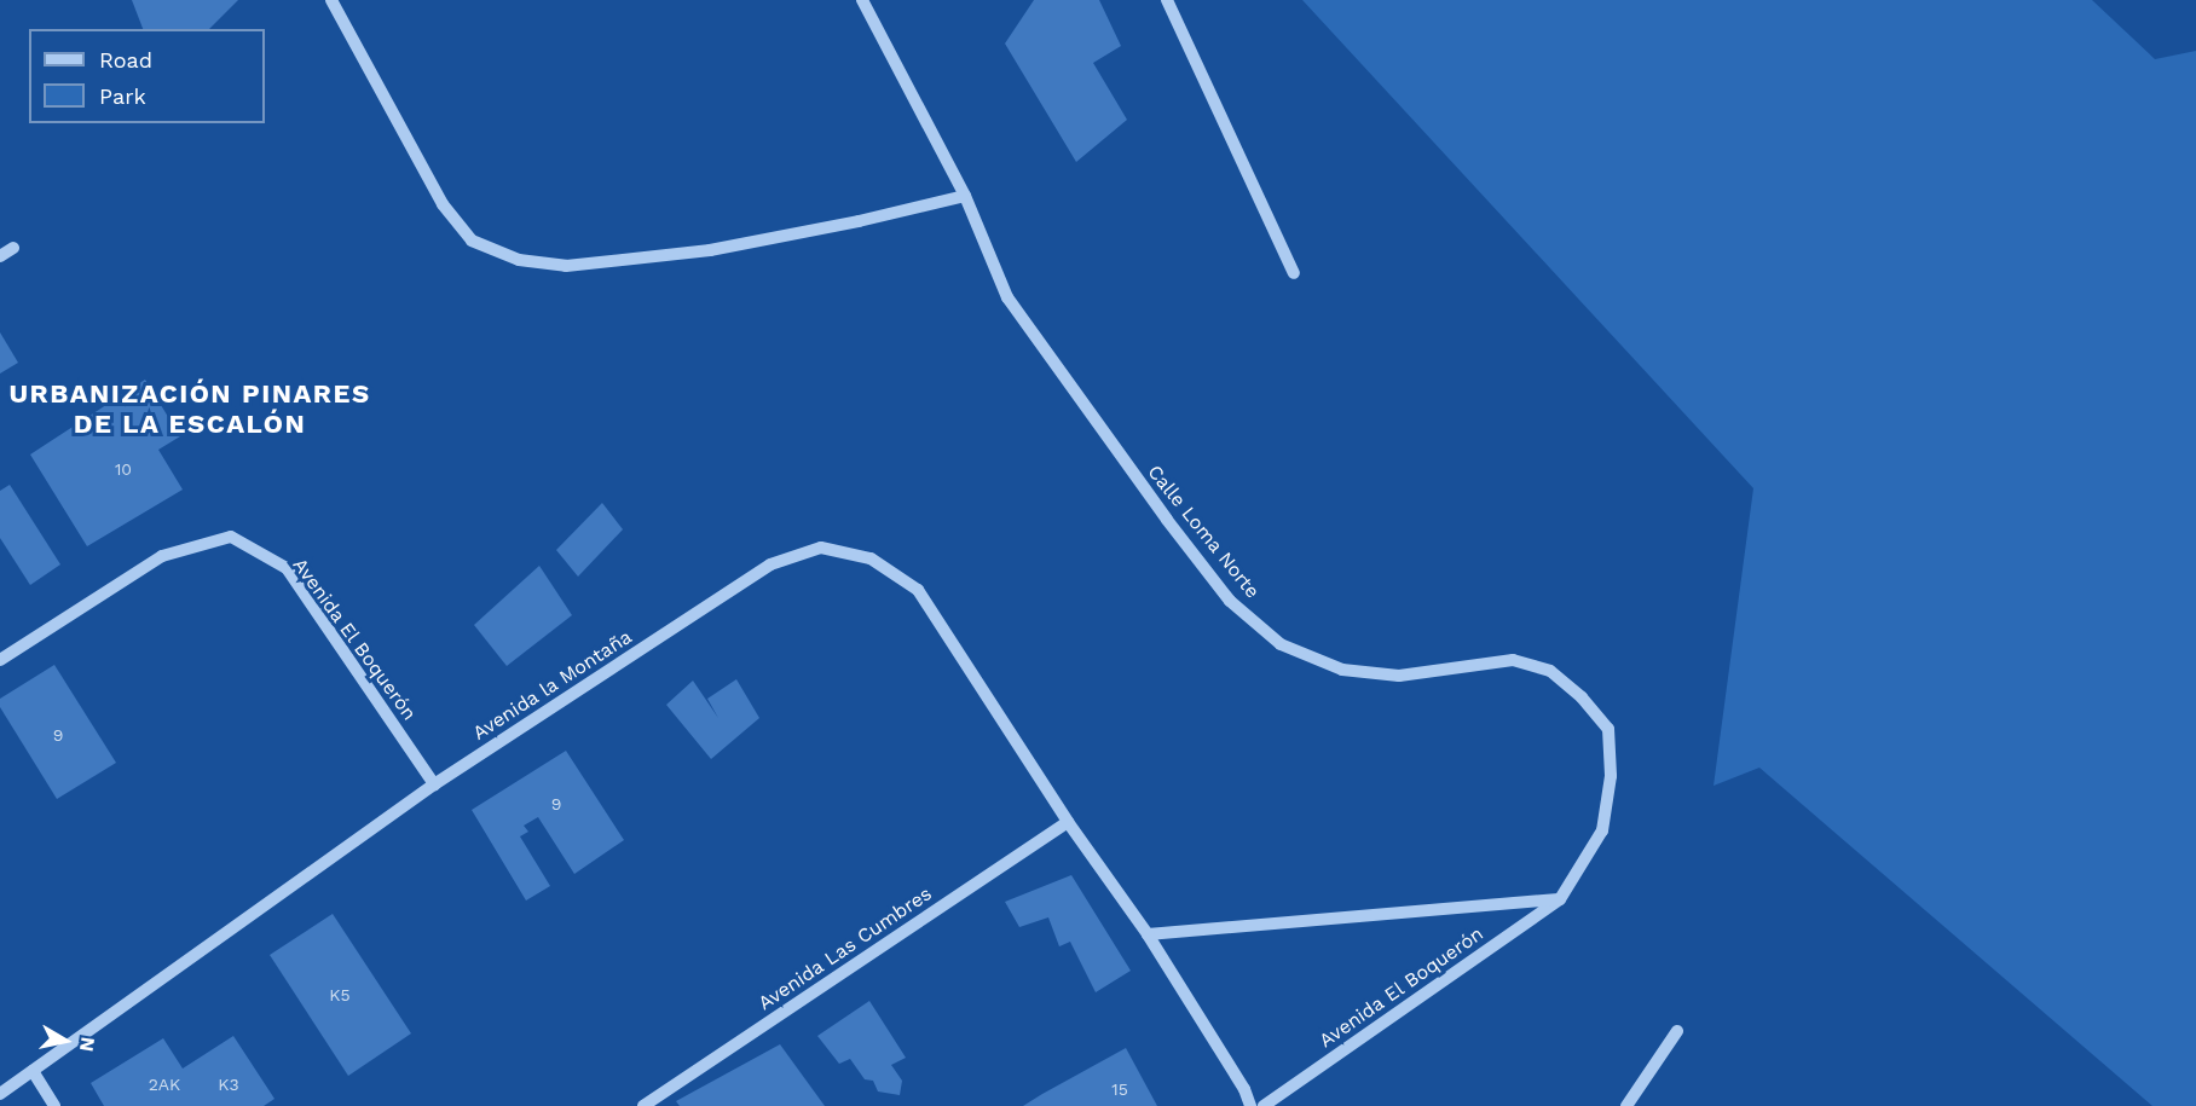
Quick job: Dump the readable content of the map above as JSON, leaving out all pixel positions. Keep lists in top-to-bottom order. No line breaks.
{"streets":{"street":["Calle Loma Norte","Avenida El Boquerón","Avenida la Montaña","Avenida Las Cumbres"]},"crossings":[["Calle Loma Norte","Avenida El Boquerón"],["Avenida El Boquerón","Avenida la Montaña"],["Avenida la Montaña","Avenida Las Cumbres"]],"districts":["URBANIZACIÓN PINARES DE LA ESCALÓN"],"house_numbers":["10","9","9","K5","2AK","K3","15"],"legend":["Road","Park"],"north":"right"}
